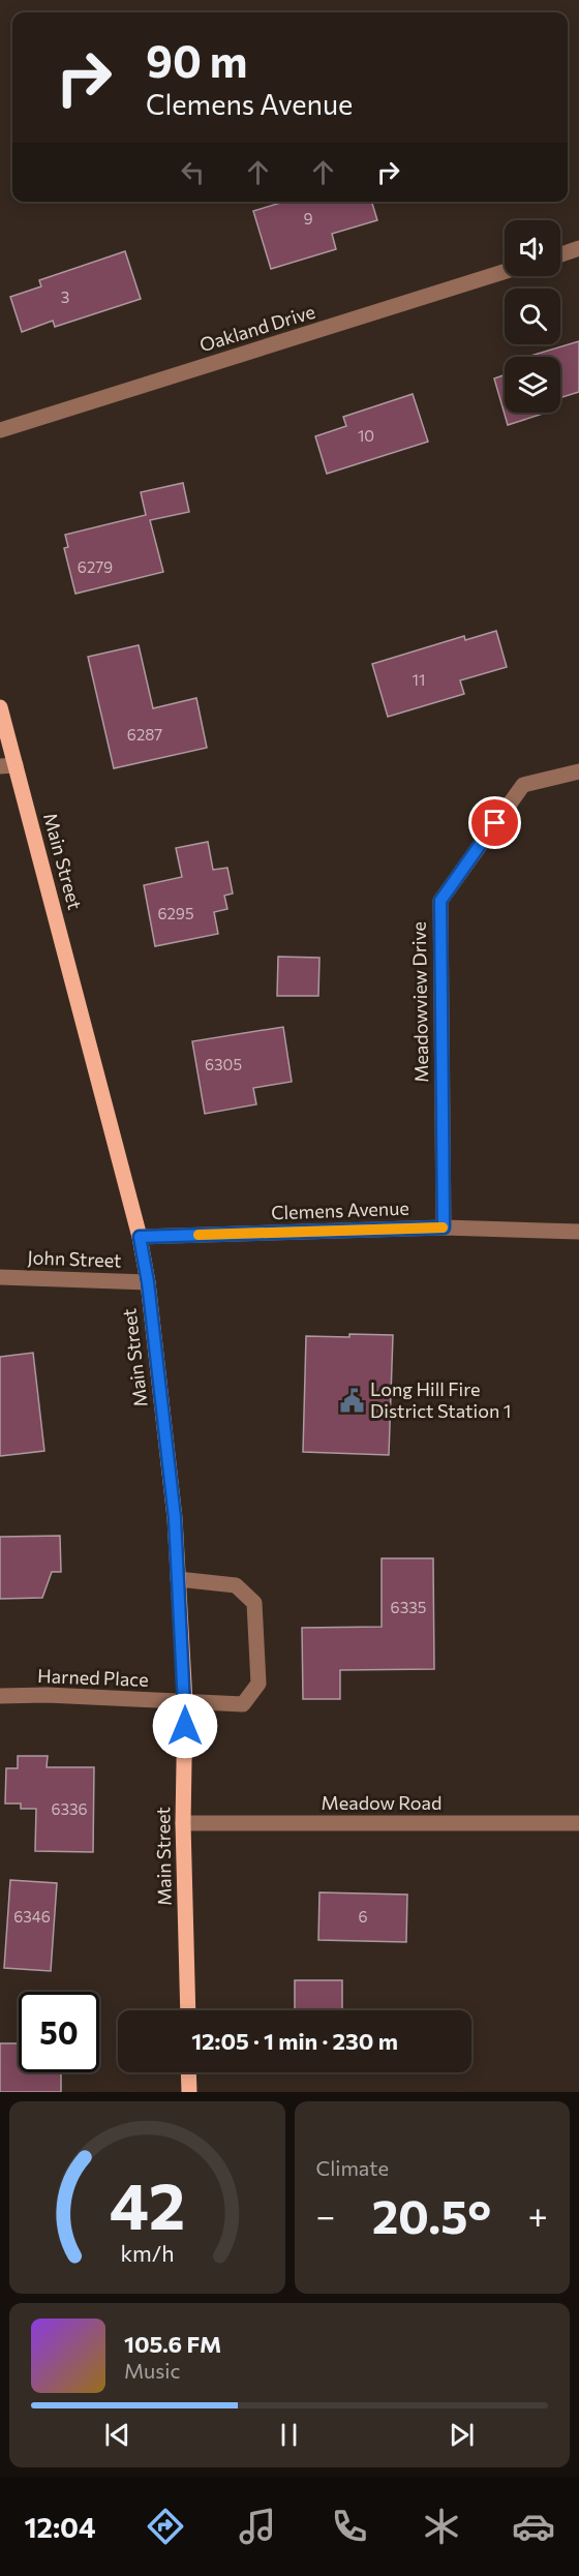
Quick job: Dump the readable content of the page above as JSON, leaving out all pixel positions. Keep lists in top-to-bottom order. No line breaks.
{"streets":{"main road":["Main Street"],"street":["Oakland Drive","Meadowview Drive","Clemens Avenue","John Street","Harned Place","Meadow Road"]},"crossings":[["Main Street","Clemens Avenue"],["Main Street","John Street"],["Main Street","Harned Place"],["Main Street","Meadow Road"],["Meadowview Drive","Clemens Avenue"]],"places":{"public building":["Long Hill Fire District Station 1"]},"house_numbers":["9","3","10","6279","11","6287","6295","6305","6335","6336","6346","6"],"page":{"turn":["90 m","Clemens Avenue"],"limit":"50","trip":"12:05 · 1 min · 230 m","tile":"Climate","heat":["−","20.5°","+"],"song":["105.6 FM","Music"],"tabs":"12:04","gauge":["42","km/h"]}}
